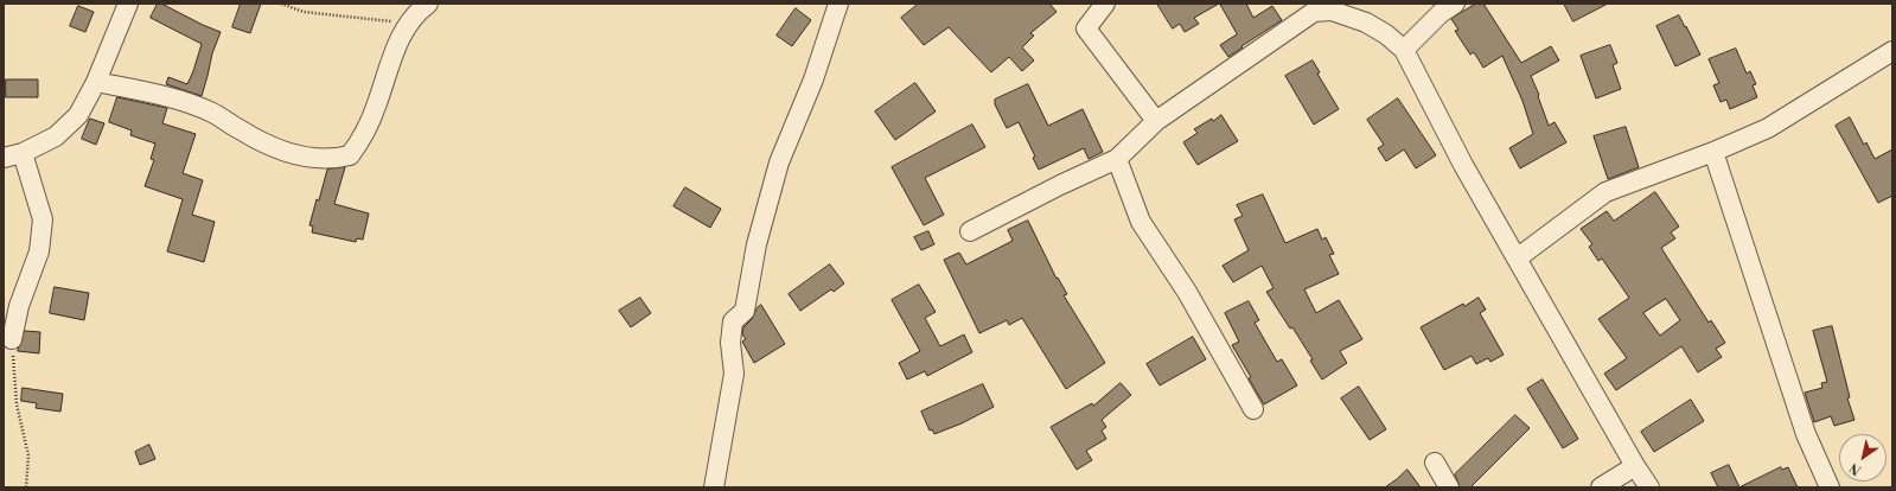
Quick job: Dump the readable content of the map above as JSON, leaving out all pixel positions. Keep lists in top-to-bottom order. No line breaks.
{"north":"bottom left"}
